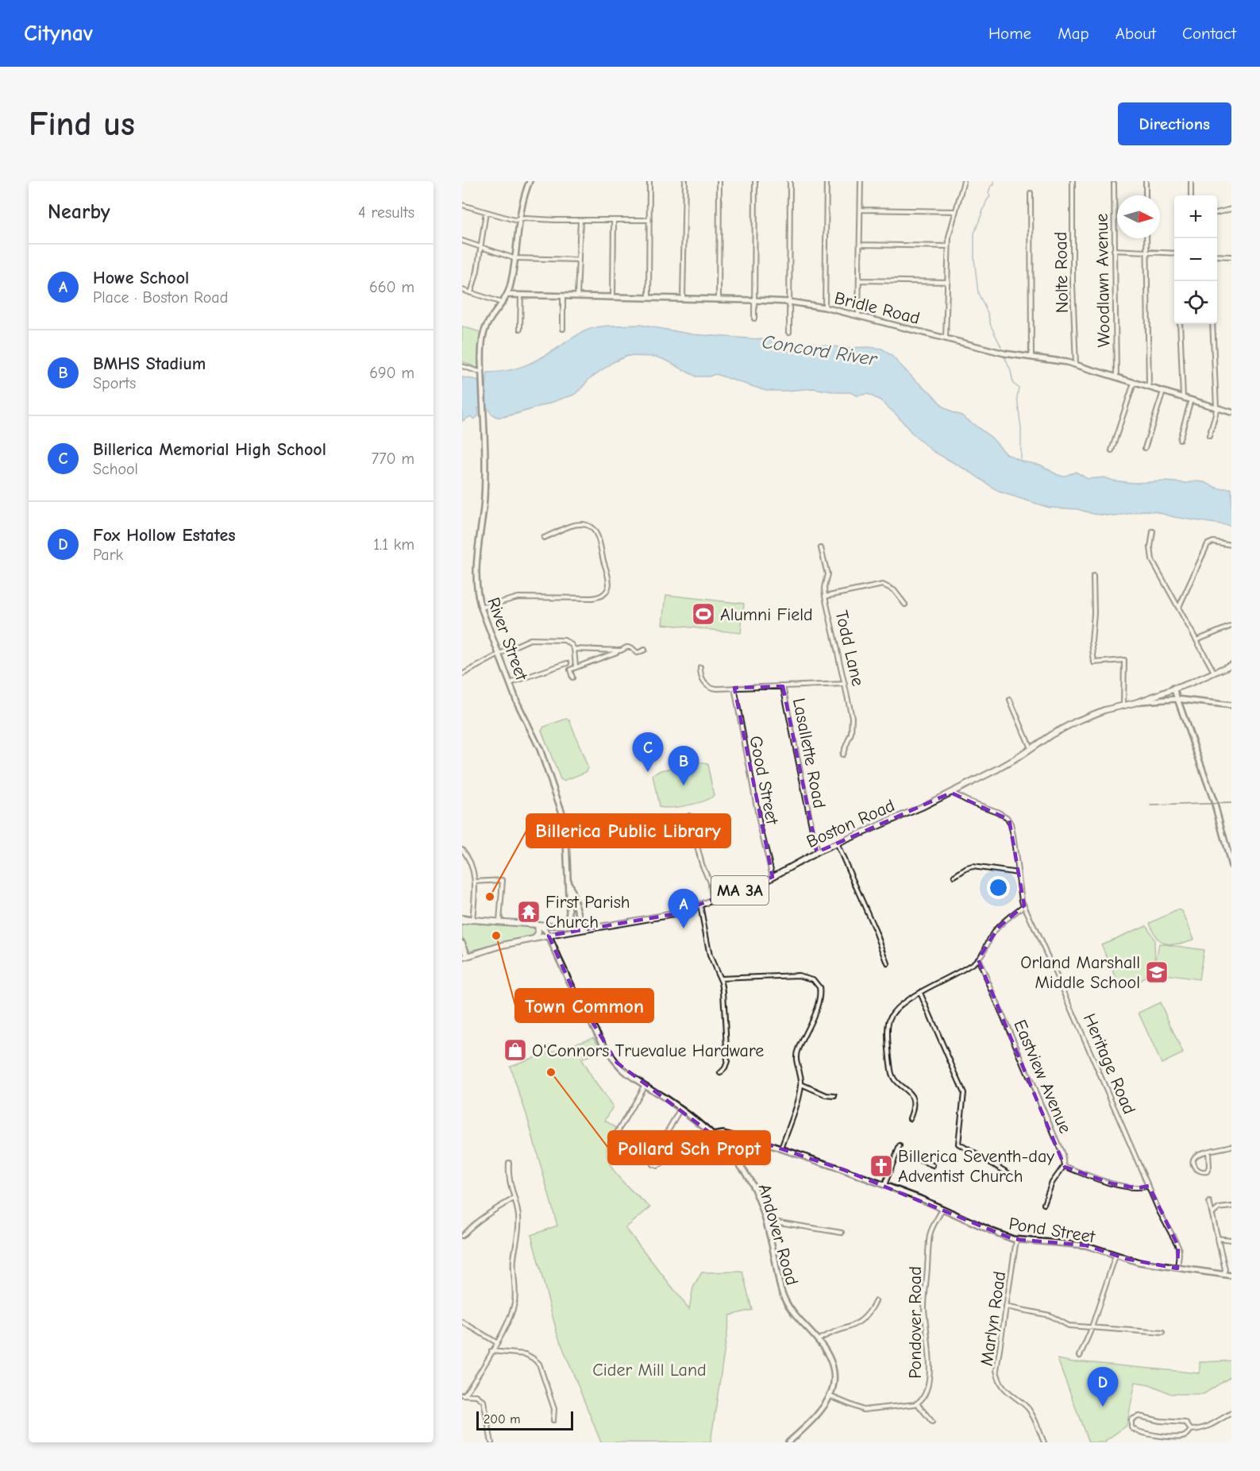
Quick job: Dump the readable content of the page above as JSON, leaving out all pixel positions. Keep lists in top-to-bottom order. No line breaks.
{"streets":{"main road":["Bridle Road","River Street","Boston Road","MA 3A","Pond Street","Andover Road"],"street":["Nolte Road","Woodlawn Avenue","Todd Lane","Lasallette Road","Good Street","Heritage Road","Eastview Avenue","Marlyn Road","Pondover Road"]},"crossings":[["Nolte Road","Bridle Road"],["Woodlawn Avenue","Bridle Road"],["Bridle Road","River Street"],["River Street","Boston Road"],["River Street","MA 3A"],["Lasallette Road","Boston Road"],["Good Street","Boston Road"],["Boston Road","MA 3A"],["Boston Road","Heritage Road"],["Boston Road","Andover Road"],["Heritage Road","Pond Street"],["Pond Street","Andover Road"],["Pond Street","Marlyn Road"],["Pond Street","Pondover Road"],["Andover Road","Pondover Road"]],"water":["Concord River"],"parks":["Cider Mill Land"],"places":{"sports":["Alumni Field"],"other":["Billerica Public Library","Town Common","Pollard Sch Propt"],"temple":["First Parish Church"],"school or university":["Orland Marshall Middle School"],"shop":["O'Connors Truevalue Hardware"],"church":["Billerica Seventh-day Adventist Church"]},"scale_bar":"200 m","north":"right","page":{"header":"Citynav","nav":["Home","Map","About","Contact"],"buttons":"Directions","title":"Find us","heading":["Nearby","4 results"],"map_buttons":["+","−"],"list":[{"mark":"A","name":"Howe School","note":"Place · Boston Road","value":"660 m"},{"mark":"B","name":"BMHS Stadium","note":"Sports","value":"690 m"},{"mark":"C","name":"Billerica Memorial High School","note":"School","value":"770 m"},{"mark":"D","name":"Fox Hollow Estates","note":"Park","value":"1.1 km"}],"pins":["C","B","A","D"],"scale":"200 m"}}
